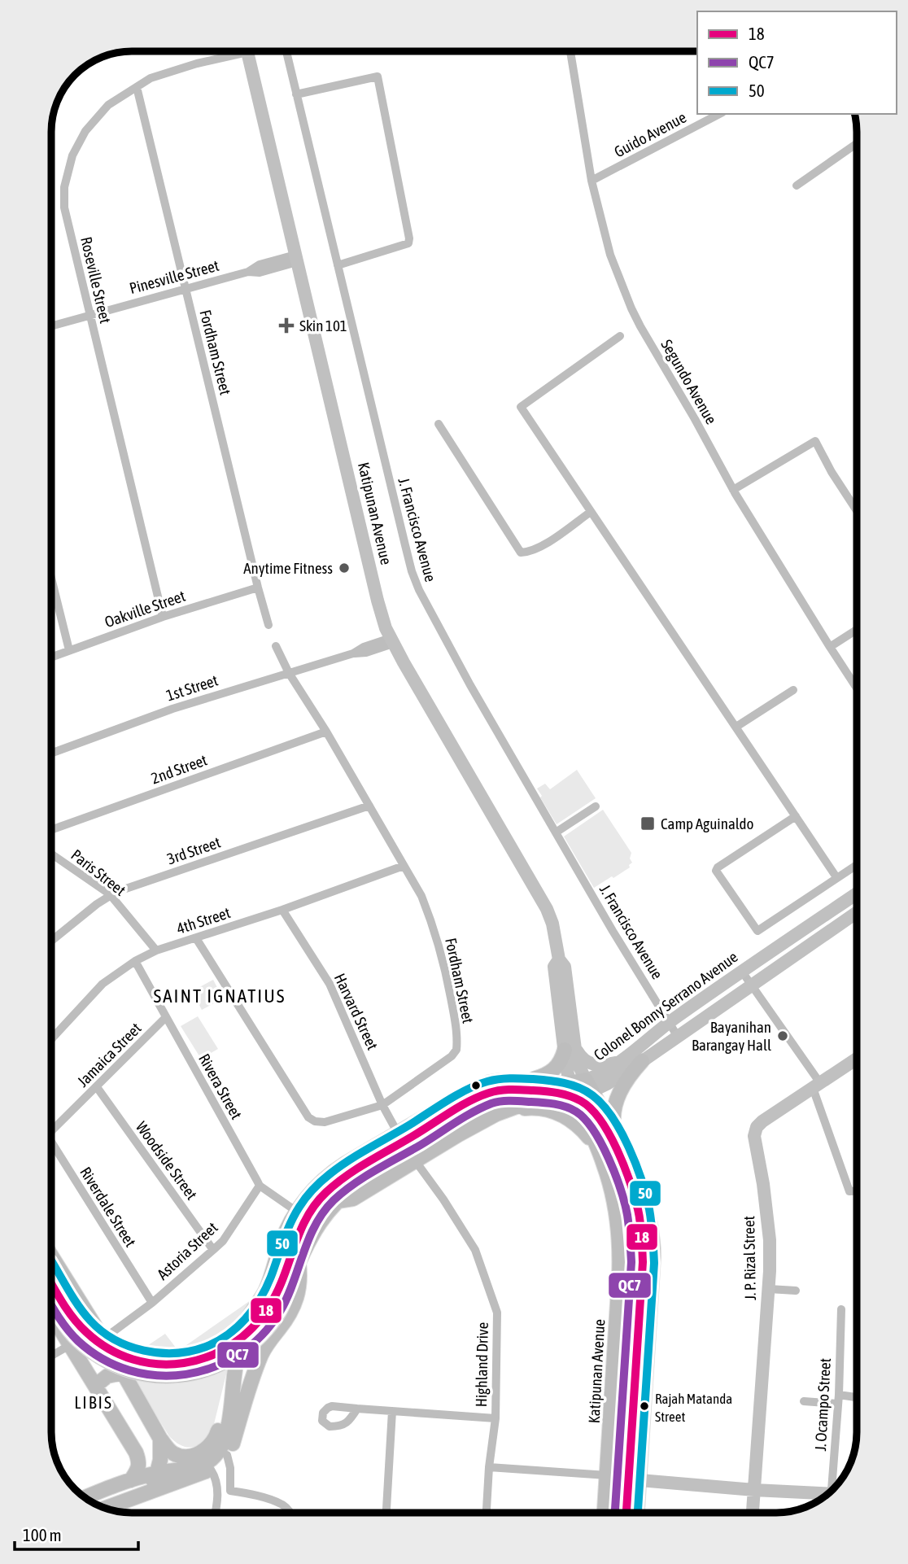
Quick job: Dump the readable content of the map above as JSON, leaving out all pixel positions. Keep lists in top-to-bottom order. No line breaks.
{"streets":{"main road":["Katipunan Avenue","Colonel Bonny Serrano Avenue"],"street":["Guido Avenue","Pinesville Street","Roseville Street","Fordham Street","Segundo Avenue","J. Francisco Avenue","Oakville Street","1st Street","2nd Street","3rd Street","Paris Street","4th Street","Harvard Street","Jamaica Street","Rivera Street","Woodside Street","Riverdale Street","Astoria Street","J. P. Rizal Street","Highland Drive","J. Ocampo Street"]},"crossings":[["Guido Avenue","Segundo Avenue"],["Pinesville Street","Roseville Street"],["Pinesville Street","Fordham Street"],["Pinesville Street","Katipunan Avenue"],["Roseville Street","Fordham Street"],["Roseville Street","Oakville Street"],["Fordham Street","Oakville Street"],["Fordham Street","1st Street"],["Fordham Street","2nd Street"],["Fordham Street","3rd Street"],["Fordham Street","4th Street"],["Fordham Street","Harvard Street"],["Katipunan Avenue","1st Street"],["Katipunan Avenue","Colonel Bonny Serrano Avenue"],["J. Francisco Avenue","Colonel Bonny Serrano Avenue"],["3rd Street","Paris Street"],["Paris Street","4th Street"],["4th Street","Harvard Street"],["4th Street","Rivera Street"],["Colonel Bonny Serrano Avenue","Rivera Street"],["Colonel Bonny Serrano Avenue","Highland Drive"],["Jamaica Street","Rivera Street"],["Jamaica Street","Woodside Street"],["Rivera Street","Astoria Street"],["Woodside Street","Astoria Street"],["Riverdale Street","Astoria Street"]],"districts":["SAINT IGNATIUS","LIBIS"],"places":{"health":["Skin 101"],"other":["Anytime Fitness","Bayanihan Barangay Hall","Rajah Matanda Street"],"transit":["Camp Aguinaldo"]},"lines":["transit line 50","transit line 18","transit line QC7"],"legend":["18","QC7","50"],"scale_bar":"100 m"}
